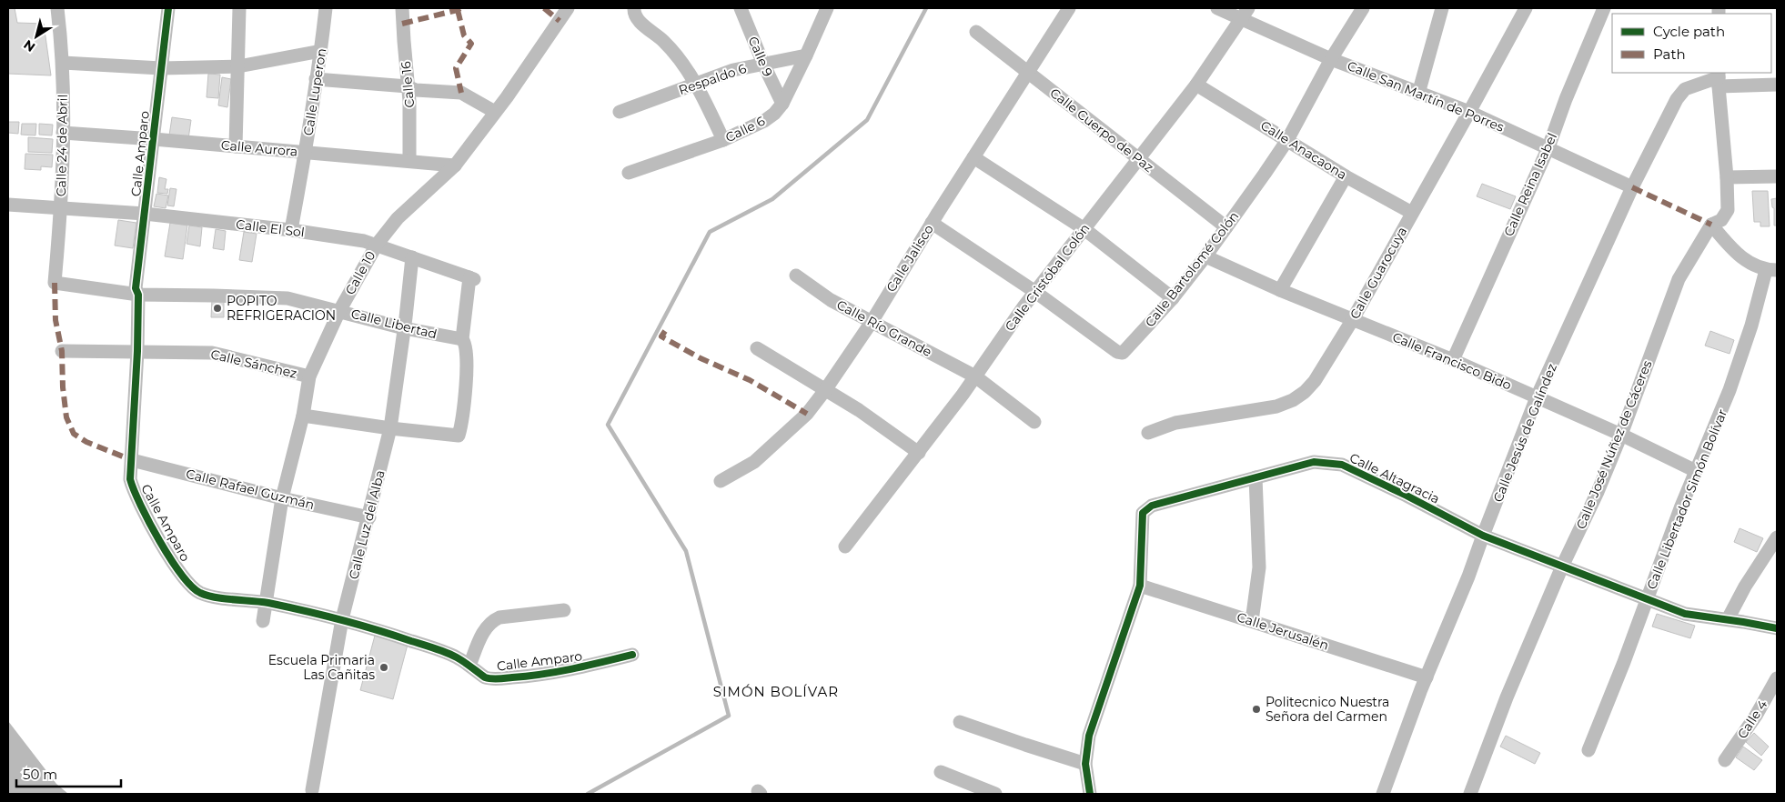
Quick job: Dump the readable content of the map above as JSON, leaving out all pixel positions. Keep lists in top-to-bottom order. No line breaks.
{"streets":{"street":["Calle 9","Respaldo 6","Calle 16","Calle Luperon","Calle San Martín de Porres","Calle 6","Calle Cuerpo de Paz","Calle 24 de Abril","Calle Aurora","Calle Anacaona","Calle Amparo","Calle Reina Isabel","Calle El Sol","Calle Jalisco","Calle Bartolomé Colón","Calle 10","Calle Guarocuya","Calle Cristóbal Colón","Calle Libertad","Calle Río Grande","Calle Francisco Bido","Calle Sánchez","Calle Jesús de Galíndez","Calle José Núñez de Cáceres","Calle Altagracia","Calle Rafael Guzmán","Calle Libertador Simón Bolívar","Calle Luz del Alba","Calle Jerusalén","Calle 4"]},"crossings":[["Calle 9","Respaldo 6"],["Calle 9","Calle 6"],["Respaldo 6","Calle 6"],["Calle 16","Calle Aurora"],["Calle Luperon","Calle Aurora"],["Calle Luperon","Calle El Sol"],["Calle San Martín de Porres","Calle Reina Isabel"],["Calle San Martín de Porres","Calle Bartolomé Colón"],["Calle San Martín de Porres","Calle Guarocuya"],["Calle San Martín de Porres","Calle Cristóbal Colón"],["Calle San Martín de Porres","Calle Jesús de Galíndez"],["Calle Cuerpo de Paz","Calle Jalisco"],["Calle Cuerpo de Paz","Calle Bartolomé Colón"],["Calle Cuerpo de Paz","Calle Cristóbal Colón"],["Calle 24 de Abril","Calle Aurora"],["Calle 24 de Abril","Calle El Sol"],["Calle 24 de Abril","Calle Libertad"],["Calle Aurora","Calle Amparo"],["Calle Aurora","Calle 10"],["Calle Anacaona","Calle Bartolomé Colón"],["Calle Anacaona","Calle Guarocuya"],["Calle Anacaona","Calle Cristóbal Colón"],["Calle Amparo","Calle El Sol"],["Calle Amparo","Calle 10"],["Calle Amparo","Calle Libertad"],["Calle Amparo","Calle Sánchez"],["Calle Amparo","Calle Rafael Guzmán"],["Calle Amparo","Calle Luz del Alba"],["Calle Reina Isabel","Calle Francisco Bido"],["Calle El Sol","Calle 10"],["Calle El Sol","Calle Libertad"],["Calle El Sol","Calle Luz del Alba"],["Calle Jalisco","Calle Bartolomé Colón"],["Calle Jalisco","Calle Río Grande"],["Calle Bartolomé Colón","Calle Cristóbal Colón"],["Calle Bartolomé Colón","Calle Francisco Bido"],["Calle 10","Calle Libertad"],["Calle 10","Calle Sánchez"],["Calle 10","Calle Rafael Guzmán"],["Calle Guarocuya","Calle Francisco Bido"],["Calle Cristóbal Colón","Calle Río Grande"],["Calle Libertad","Calle Luz del Alba"],["Calle Francisco Bido","Calle Jesús de Galíndez"],["Calle Francisco Bido","Calle José Núñez de Cáceres"],["Calle Francisco Bido","Calle Libertador Simón Bolívar"],["Calle Jesús de Galíndez","Calle José Núñez de Cáceres"],["Calle Jesús de Galíndez","Calle Altagracia"],["Calle Jesús de Galíndez","Calle Jerusalén"],["Calle José Núñez de Cáceres","Calle Altagracia"],["Calle Altagracia","Calle Libertador Simón Bolívar"],["Calle Altagracia","Calle Jerusalén"],["Calle Rafael Guzmán","Calle Luz del Alba"]],"districts":["SIMÓN BOLÍVAR"],"places":["POPITO REFRIGERACION","Escuela Primaria Las Cañitas","Politecnico Nuestra Señora del Carmen"],"legend":["Cycle path","Path"],"scale_bar":"50 m","north":"bottom left"}
